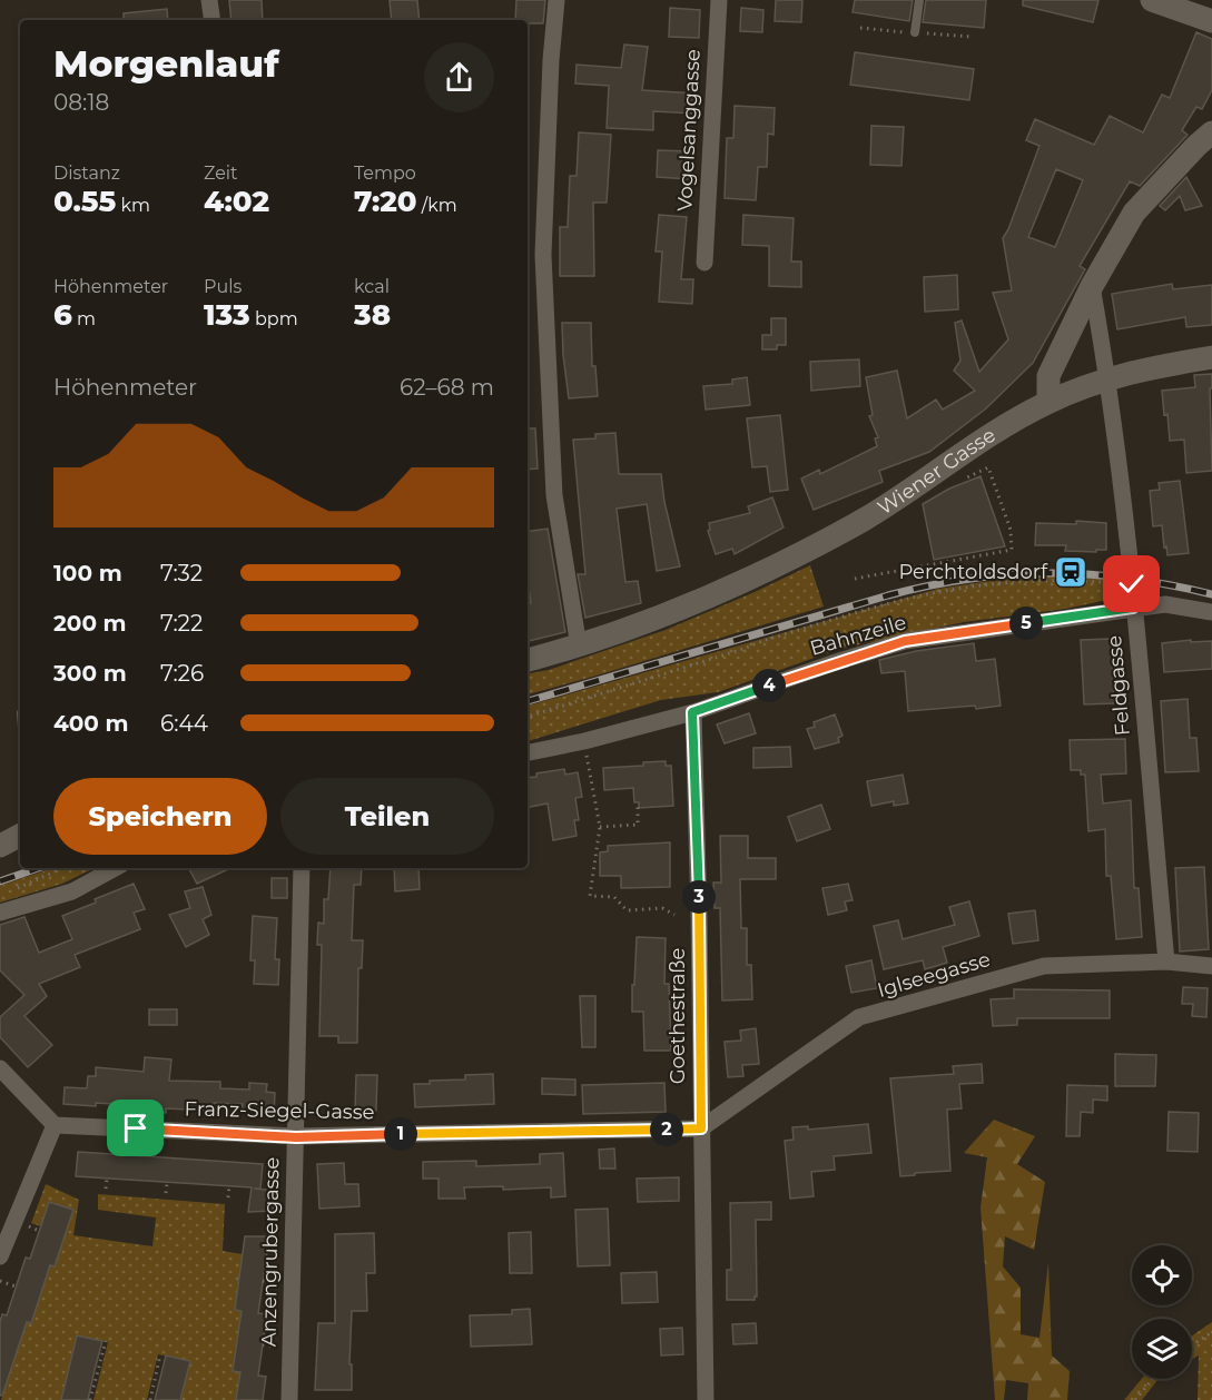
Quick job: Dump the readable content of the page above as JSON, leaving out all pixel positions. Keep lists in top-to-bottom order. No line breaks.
{"streets":{"main road":["Wiener Gasse"],"street":["Vogelsanggasse","Bahnzeile","Feldgasse","Iglseegasse","Goethestraße","Franz-Siegel-Gasse","Anzengrubergasse"]},"crossings":[["Wiener Gasse","Feldgasse"],["Bahnzeile","Feldgasse"],["Bahnzeile","Goethestraße"],["Feldgasse","Iglseegasse"],["Iglseegasse","Goethestraße"],["Iglseegasse","Franz-Siegel-Gasse"],["Goethestraße","Franz-Siegel-Gasse"],["Franz-Siegel-Gasse","Anzengrubergasse"]],"places":{"station":["Perchtoldsdorf"]},"page":{"heading":["Morgenlauf","08:18"],"stats":[["Distanz","0.55 km"],["Zeit","4:02"],["Tempo","7:20 /km"],["Höhenmeter","6 m"],["Puls","133 bpm"],["kcal","38"]],"chart":["Höhenmeter","62–68 m"],"list":[{"name":"100 m","note":"7:32"},{"name":"200 m","note":"7:22"},{"name":"300 m","note":"7:26"},{"name":"400 m","note":"6:44"}],"pins":["5","4","3","2","1"],"buttons":["Speichern","Teilen"]}}
